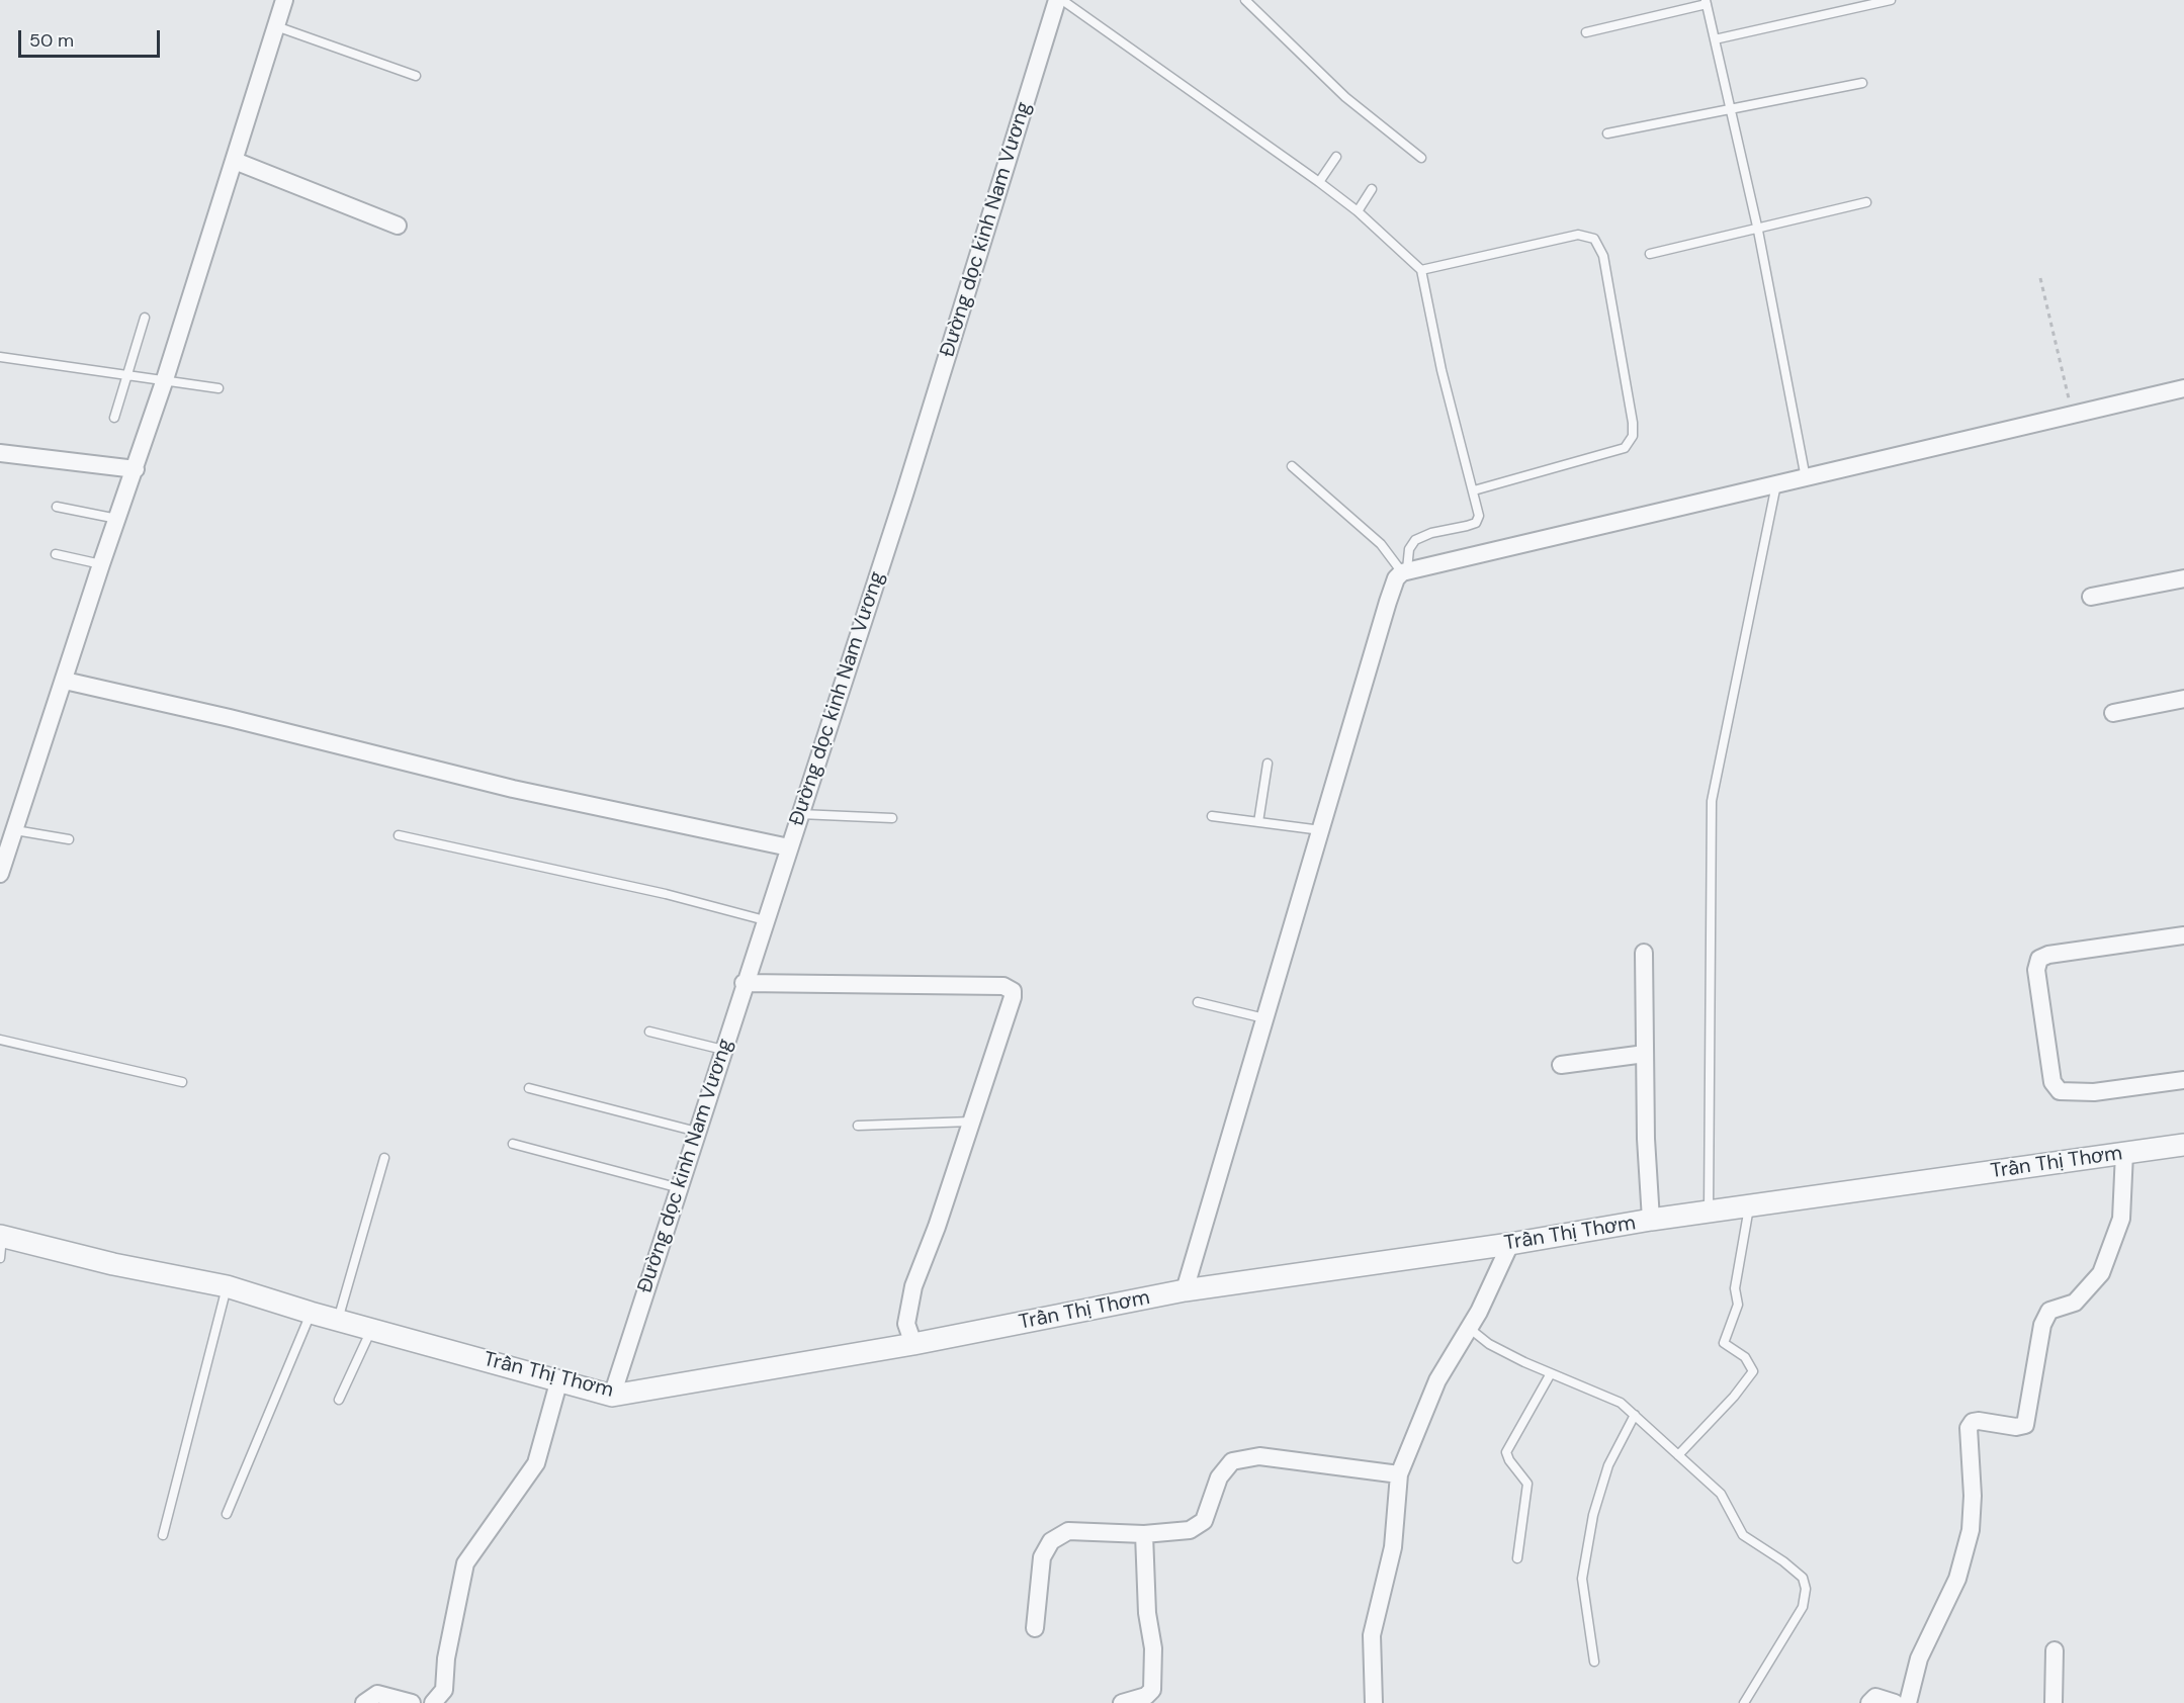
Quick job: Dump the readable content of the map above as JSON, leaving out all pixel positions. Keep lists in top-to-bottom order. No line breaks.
{"streets":{"street":["Đường dọc kinh Nam Vương","Trần Thị Thơm"]},"crossings":[["Đường dọc kinh Nam Vương","Trần Thị Thơm"]],"scale_bar":"50 m"}
